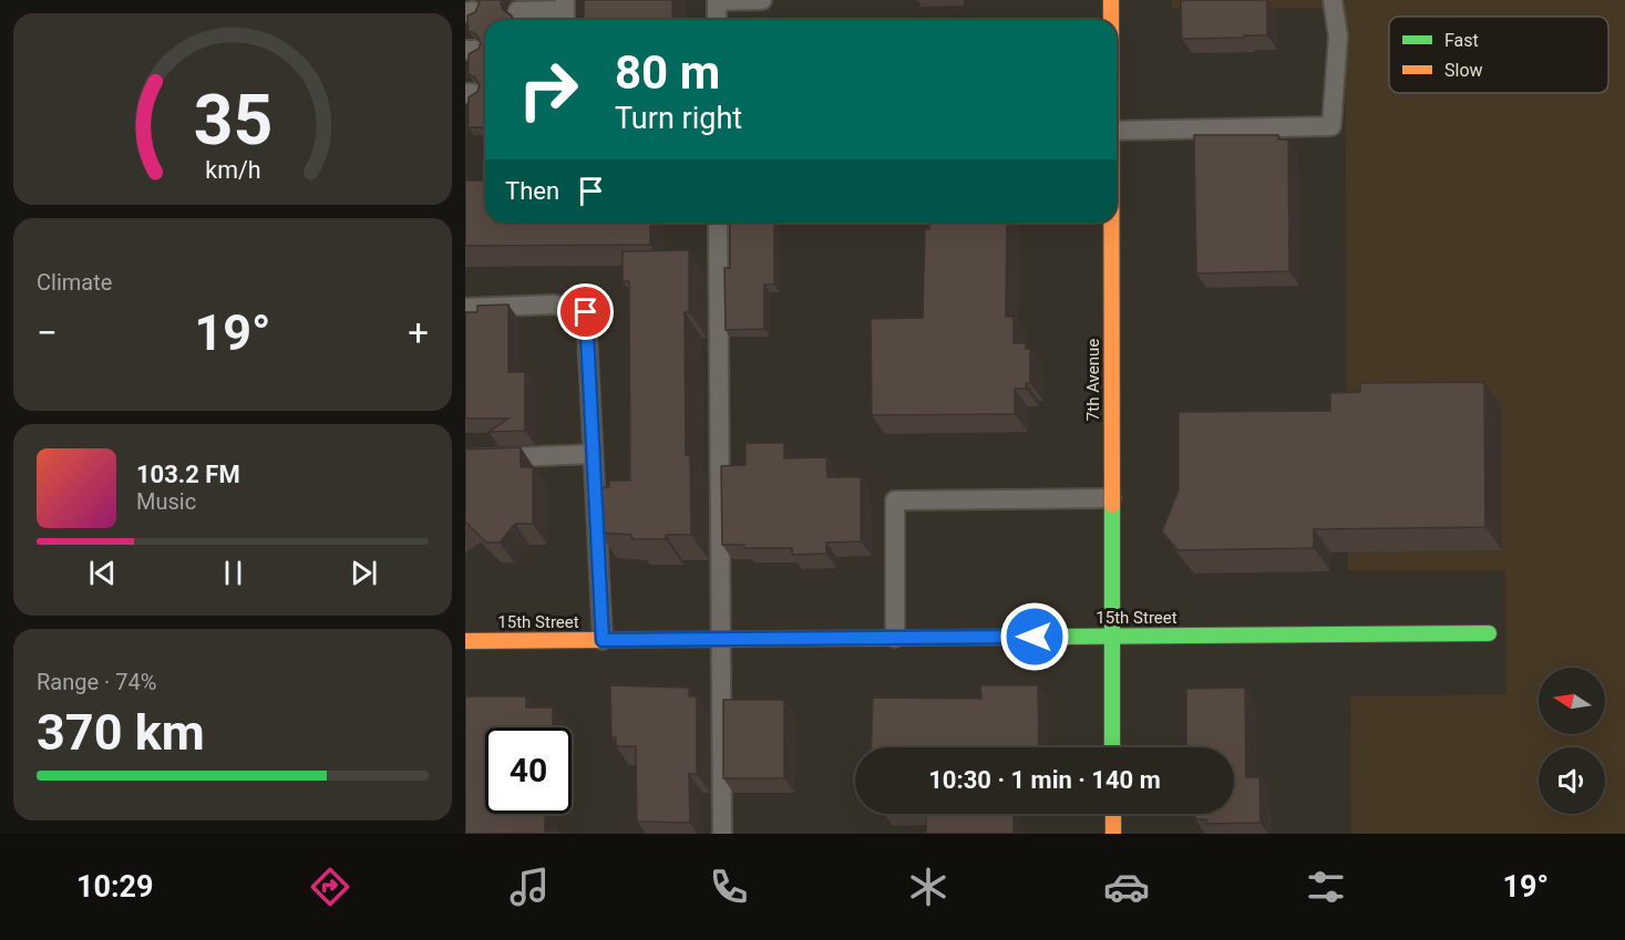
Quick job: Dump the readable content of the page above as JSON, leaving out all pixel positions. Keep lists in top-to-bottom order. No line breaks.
{"streets":{"street":["7th Avenue","15th Street"]},"crossings":[["7th Avenue","15th Street"]],"legend":["Fast","Slow"],"north":"left","page":{"turn":["80 m","Turn right"],"then":"Then","tile":["Climate",["Range · 74%","370 km"]],"heat":["−","19°","+"],"song":["103.2 FM","Music"],"limit":"40","trip":"10:30 · 1 min · 140 m","tabs":["10:29","19°"],"gauge":["35","km/h"]}}
